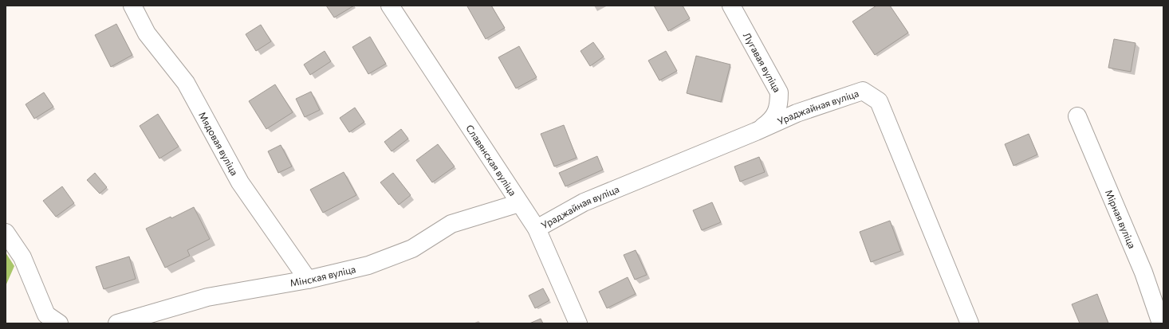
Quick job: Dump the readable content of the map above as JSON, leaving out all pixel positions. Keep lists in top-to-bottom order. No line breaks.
{"streets":{"street":["Лугавая вуліца","Ураджайная вуліца","Мядовая вуліца","Славянская вуліца","Мірная вуліца","Мінская вуліца"]},"crossings":[["Лугавая вуліца","Ураджайная вуліца"],["Ураджайная вуліца","Славянская вуліца"],["Мядовая вуліца","Мінская вуліца"],["Славянская вуліца","Мінская вуліца"]]}
